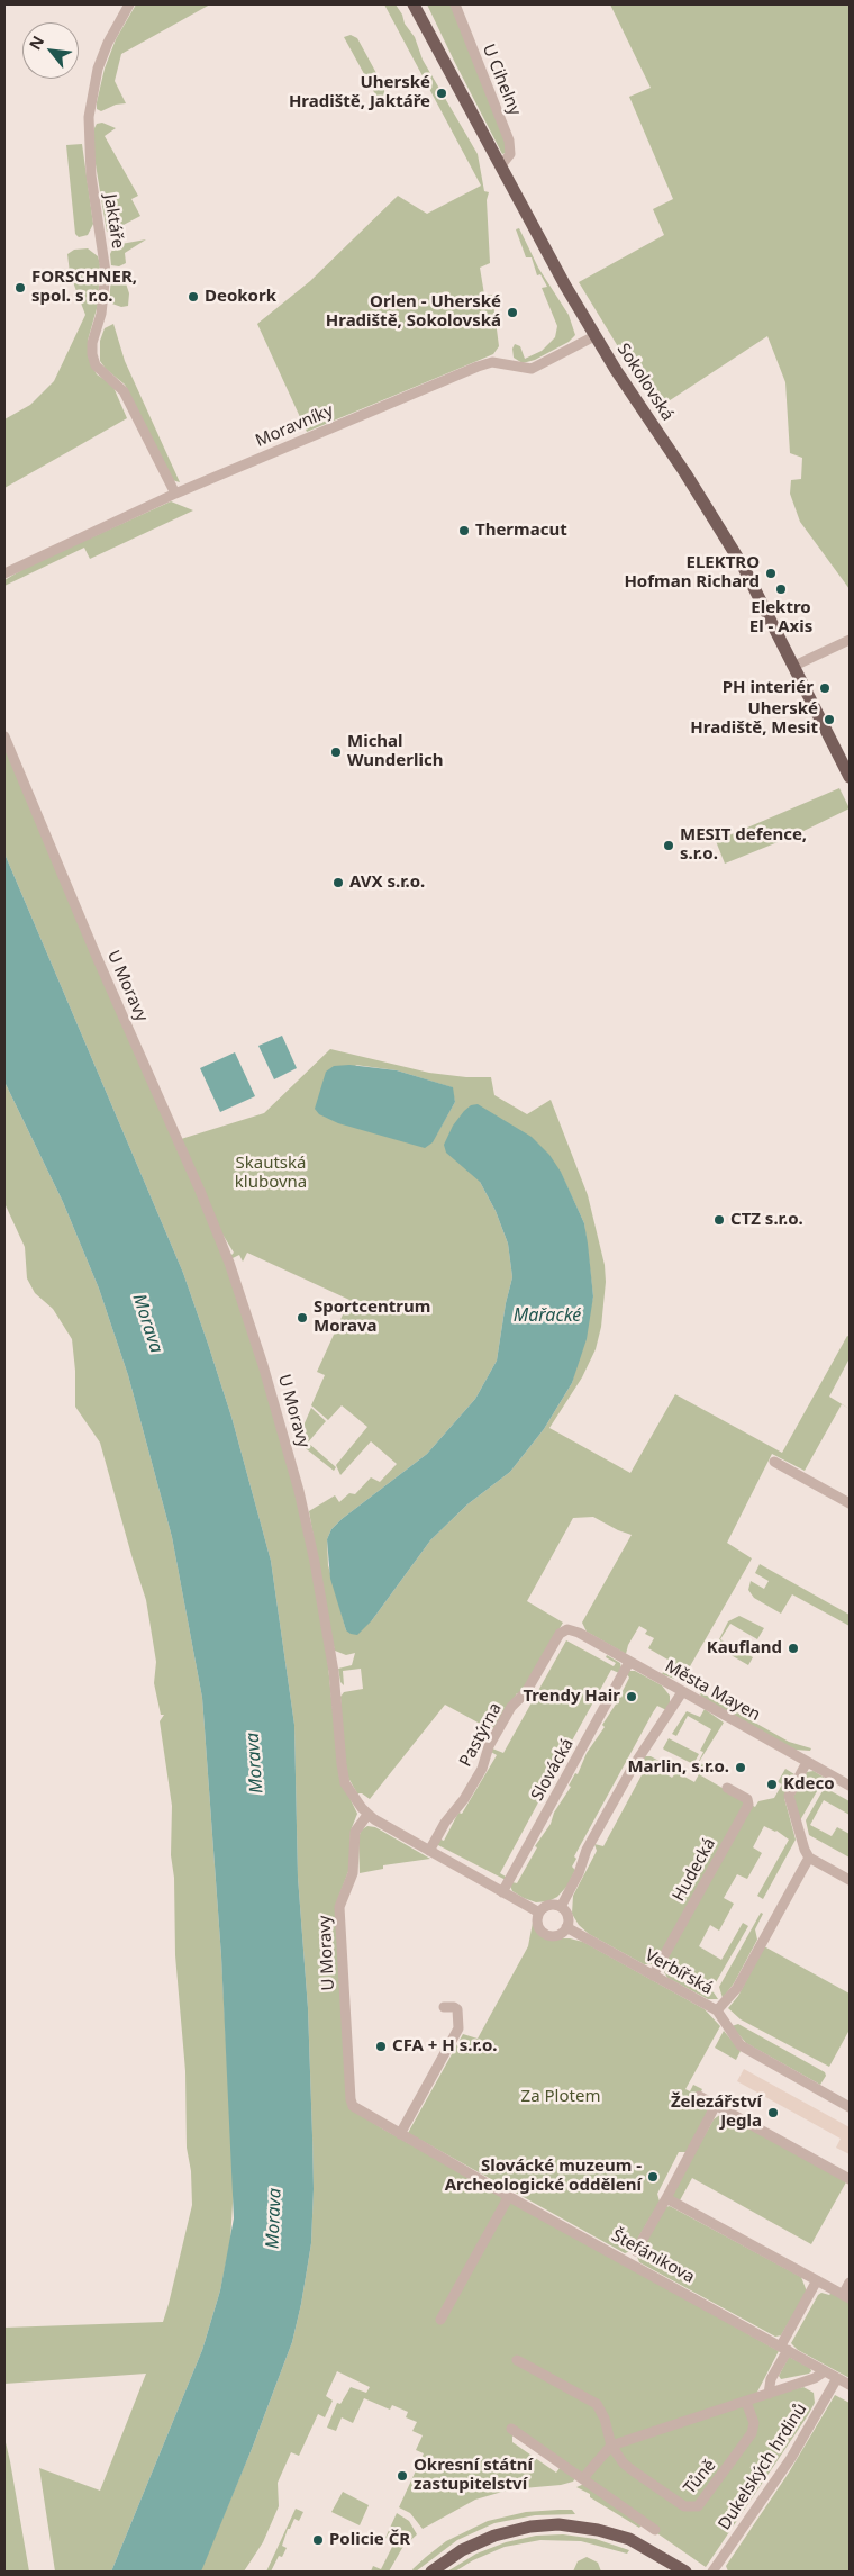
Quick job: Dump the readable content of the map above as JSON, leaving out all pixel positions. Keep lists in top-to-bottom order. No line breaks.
{"streets":{"main road":["Sokolovská"],"street":["U Cihelny","Jaktáře","Moravníky","U Moravy","Města Mayen","Pastýrna","Slovácká","Hudecká","Verbířská","Štefánikova","Dukelských hrdinů","Tůně"]},"crossings":[["U Cihelny","Sokolovská"],["Jaktáře","Moravníky"],["Sokolovská","Moravníky"],["U Moravy","Štefánikova"],["Města Mayen","Pastýrna"],["Města Mayen","Slovácká"],["Hudecká","Verbířská"],["Štefánikova","Dukelských hrdinů"]],"water":["Mařacké","Morava"],"parks":["Skautská klubovna","Za Plotem"],"places":["Uherské Hradiště, Jaktáře","FORSCHNER, spol. s r.o.","Deokork","Orlen - Uherské Hradiště, Sokolovská","Thermacut","ELEKTRO Hofman Richard","Elektro El - Axis","PH interiér","Uherské Hradiště, Mesit","Michal Wunderlich","MESIT defence, s.r.o.","AVX s.r.o.","CTZ s.r.o.","Sportcentrum Morava","Kaufland","Trendy Hair","Marlin, s.r.o.","Kdeco","CFA + H s.r.o.","Železářství Jegla","Slovácké muzeum - Archeologické oddělení","Okresní státní zastupitelství","Policie ČR"],"north":"top left"}
